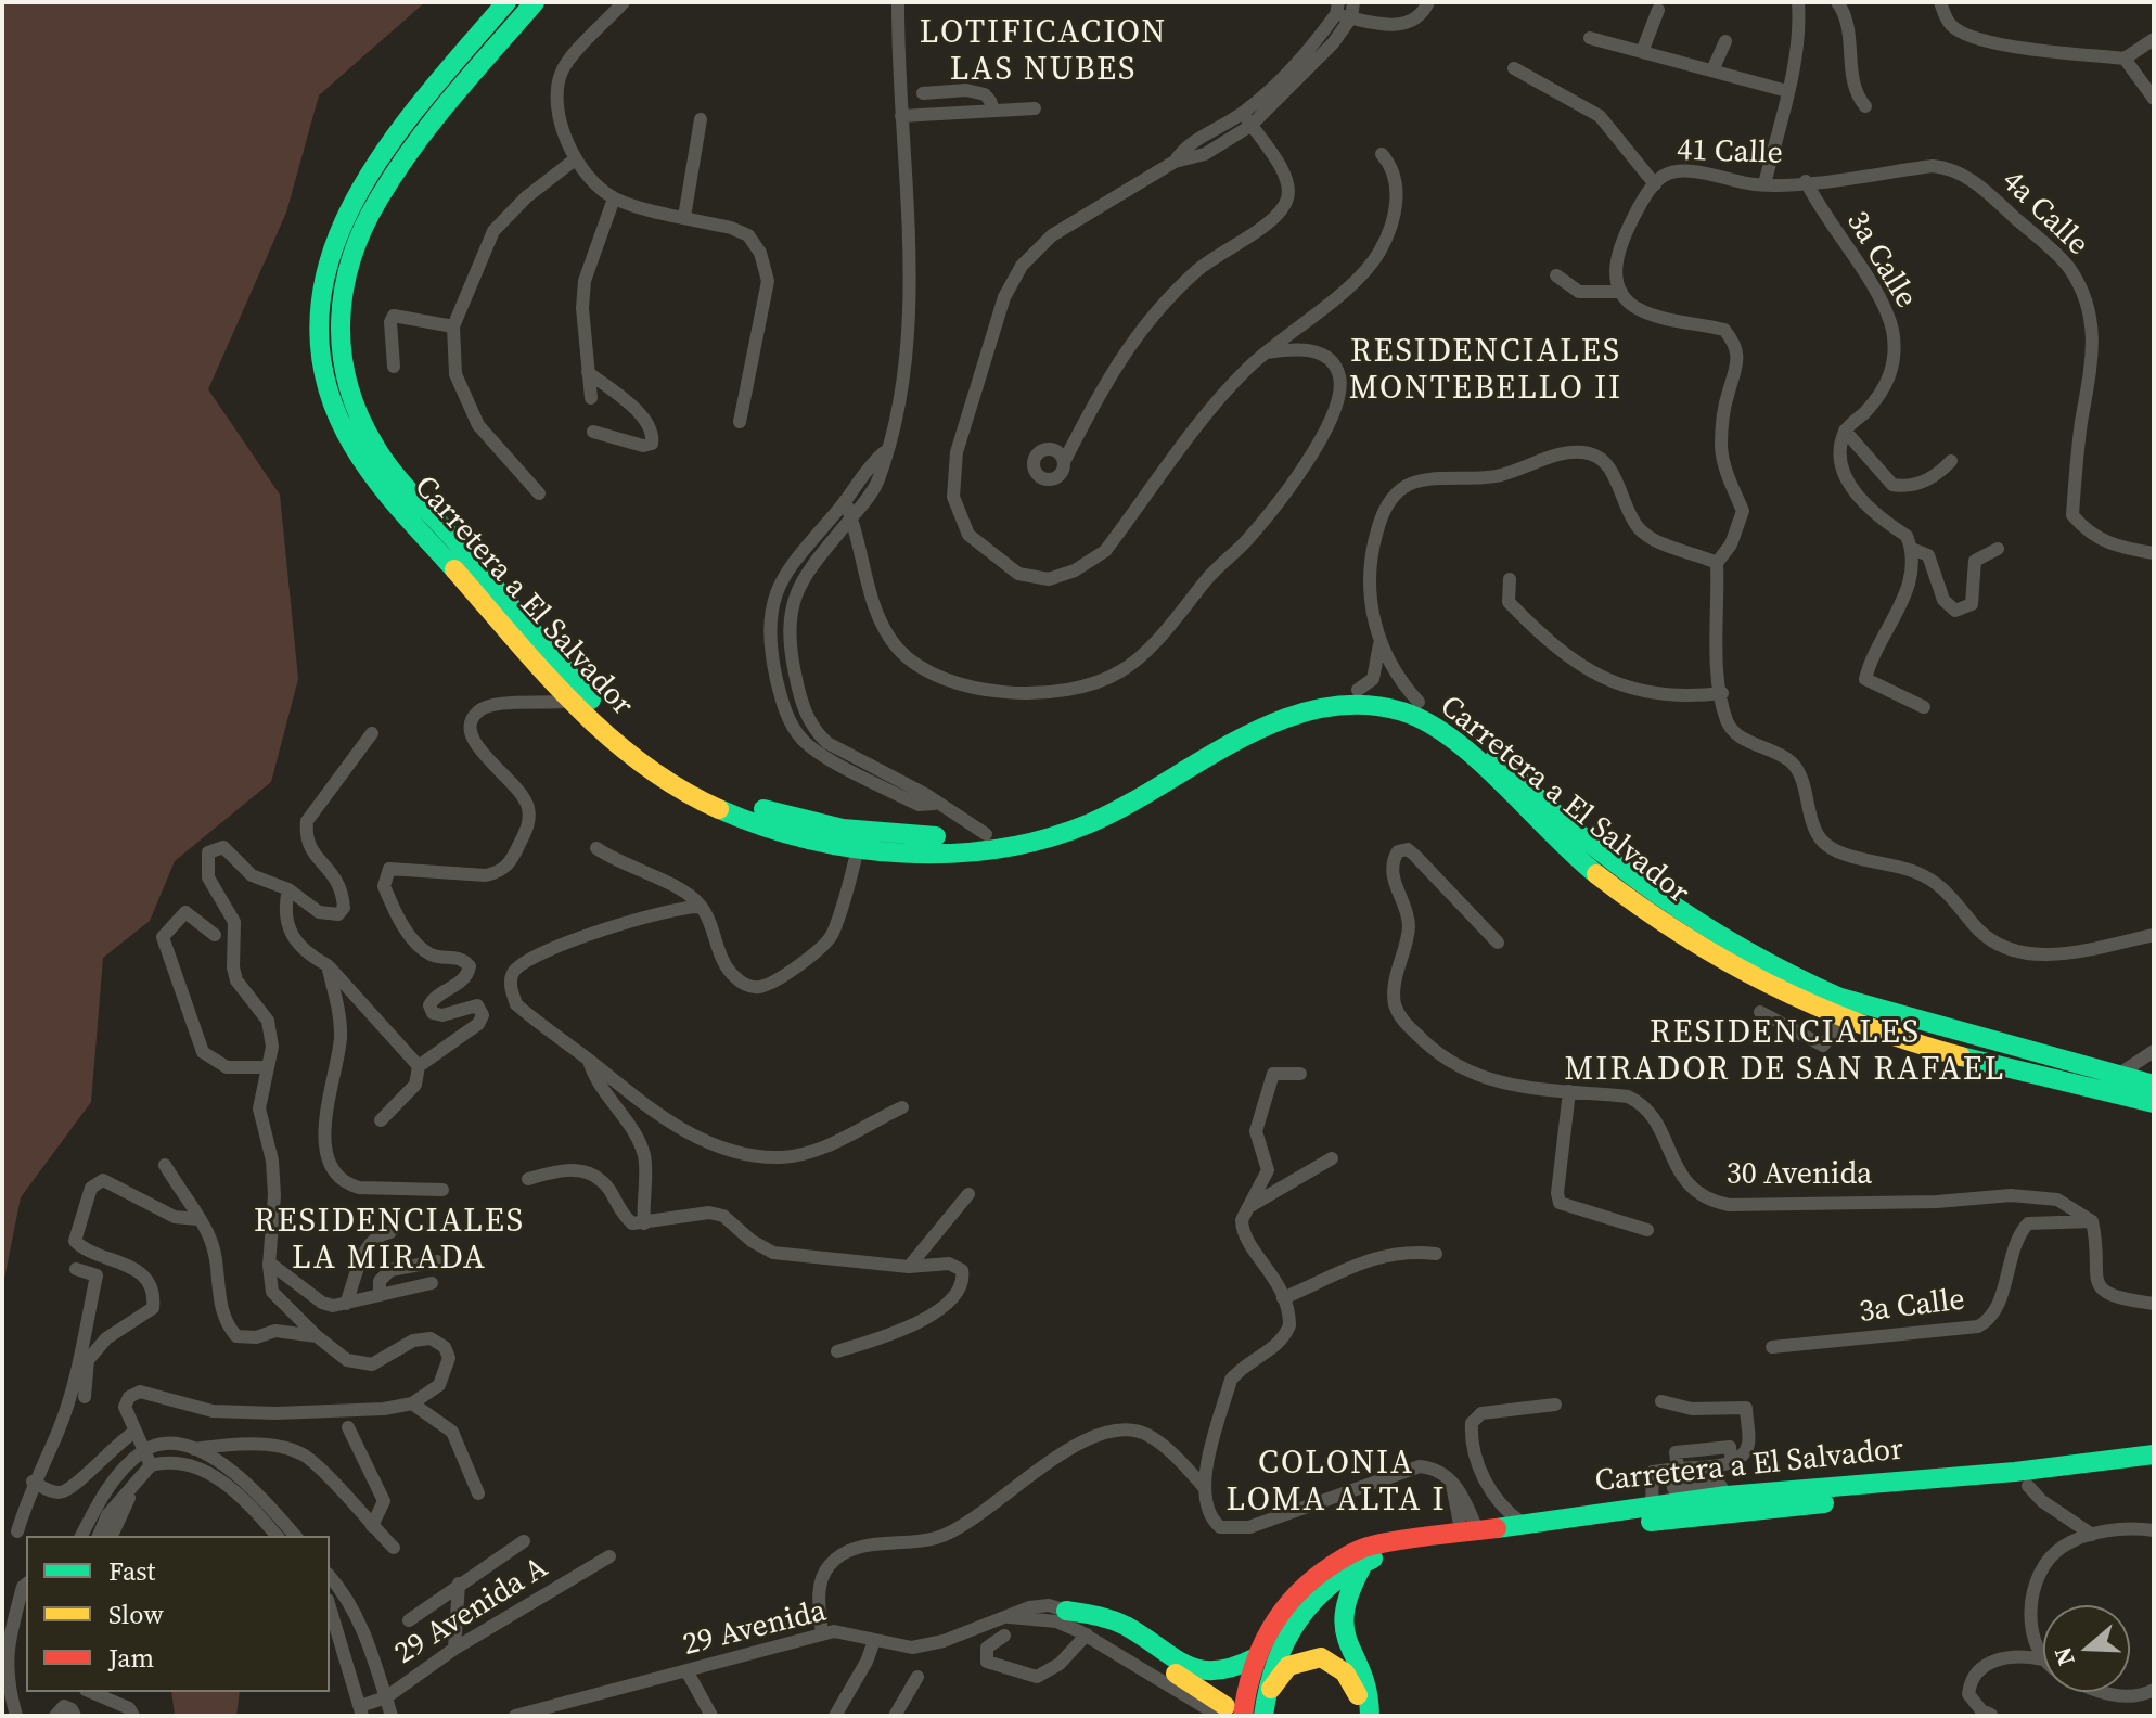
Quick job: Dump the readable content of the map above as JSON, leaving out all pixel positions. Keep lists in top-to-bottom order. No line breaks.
{"streets":{"highway":["Carretera a El Salvador"],"street":["41 Calle","4a Calle","3a Calle","30 Avenida","29 Avenida A","29 Avenida"]},"crossings":[["41 Calle","4a Calle"],["41 Calle","3a Calle"],["4a Calle","3a Calle"],["3a Calle","30 Avenida"],["Carretera a El Salvador","29 Avenida"]],"districts":["LOTIFICACION LAS NUBES","RESIDENCIALES MONTEBELLO II","RESIDENCIALES MIRADOR DE SAN RAFAEL","RESIDENCIALES LA MIRADA","COLONIA LOMA ALTA I"],"legend":["Fast","Slow","Jam"],"north":"left"}
